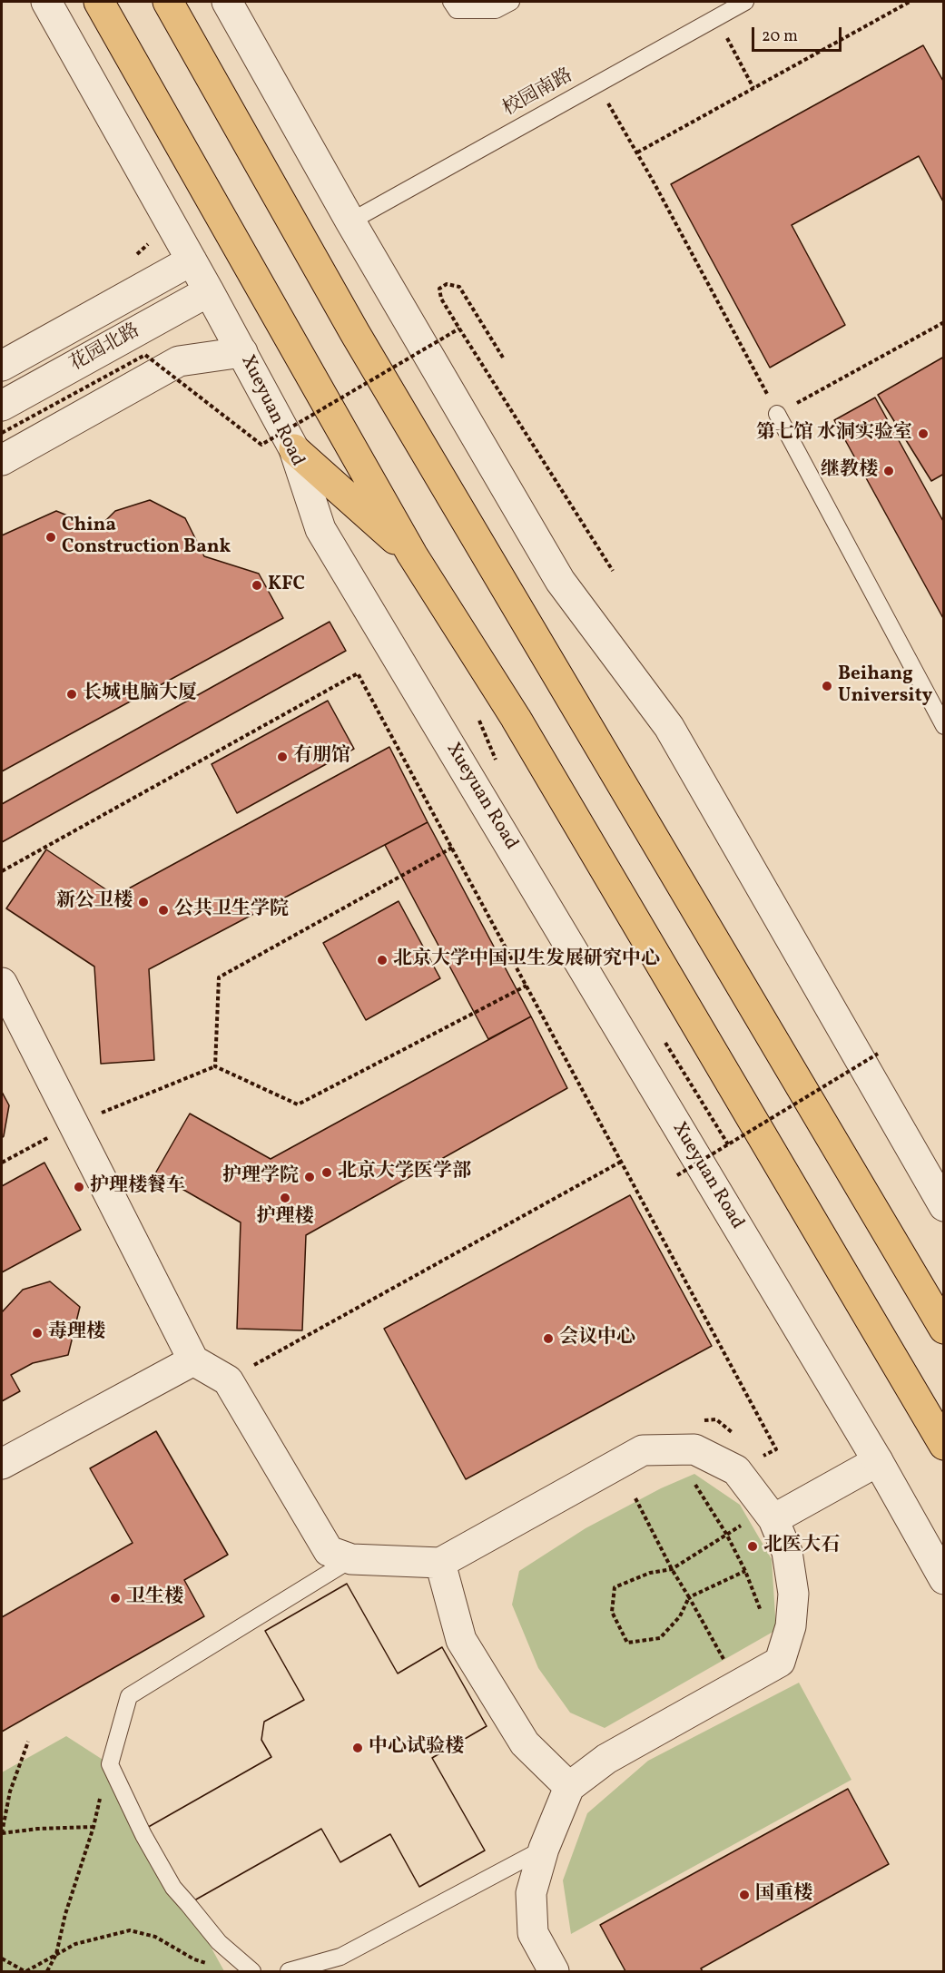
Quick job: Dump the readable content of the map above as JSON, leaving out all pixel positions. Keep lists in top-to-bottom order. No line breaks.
{"streets":{"street":["花园北路","Xueyuan Road"],"lane":["校园南路"]},"crossings":[["花园北路","Xueyuan Road"]],"places":["第七馆 水洞实验室","继教楼","China Construction Bank","KFC","Beihang University","长城电脑大厦","有朋馆","新公卫楼","公共卫生学院","北京大学中国卫生发展研究中心","北京大学医学部","护理学院","护理楼餐车","护理楼","毒理楼","会议中心","北医大石","卫生楼","中心试验楼","国重楼"],"scale_bar":"20 m"}
